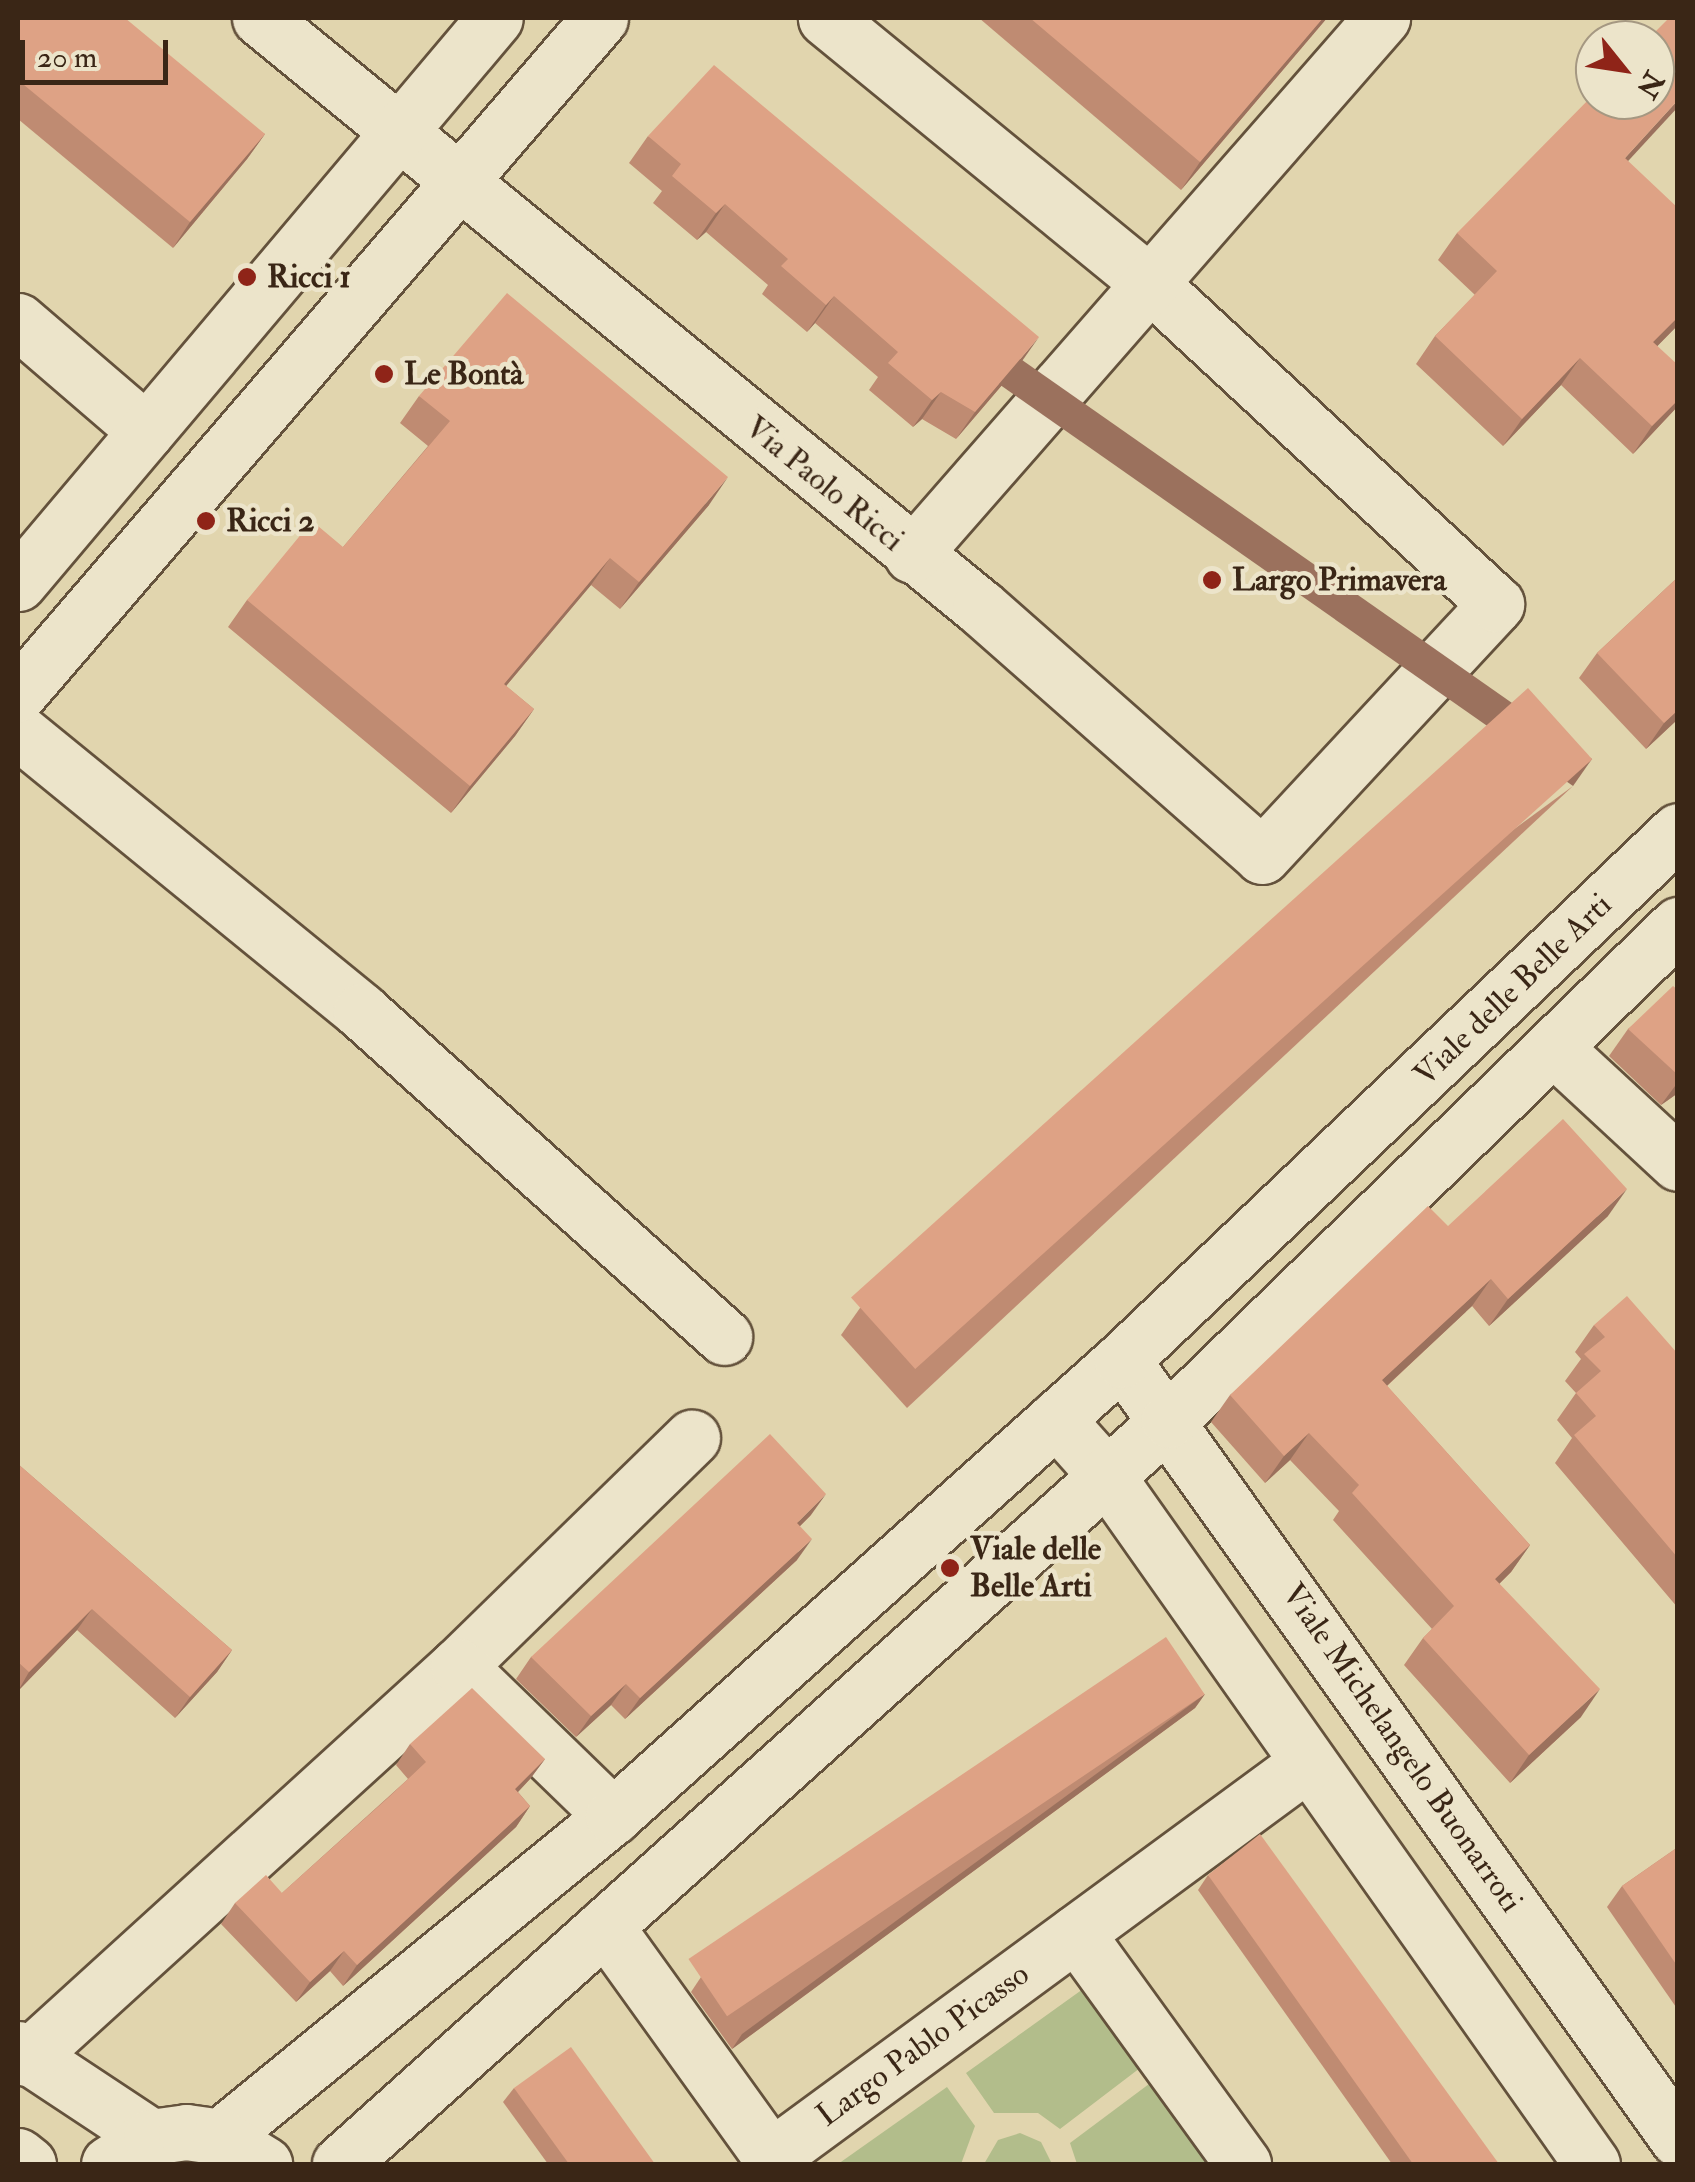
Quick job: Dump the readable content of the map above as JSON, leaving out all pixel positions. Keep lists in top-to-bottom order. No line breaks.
{"streets":{"street":["Via Paolo Ricci","Viale delle Belle Arti","Viale Michelangelo Buonarroti","Largo Pablo Picasso"]},"crossings":[["Viale delle Belle Arti","Viale Michelangelo Buonarroti"],["Viale delle Belle Arti","Largo Pablo Picasso"]],"places":["Ricci 1","Le Bontà","Ricci 2","Largo Primavera","Viale delle Belle Arti"],"scale_bar":"20 m","north":"bottom right"}
